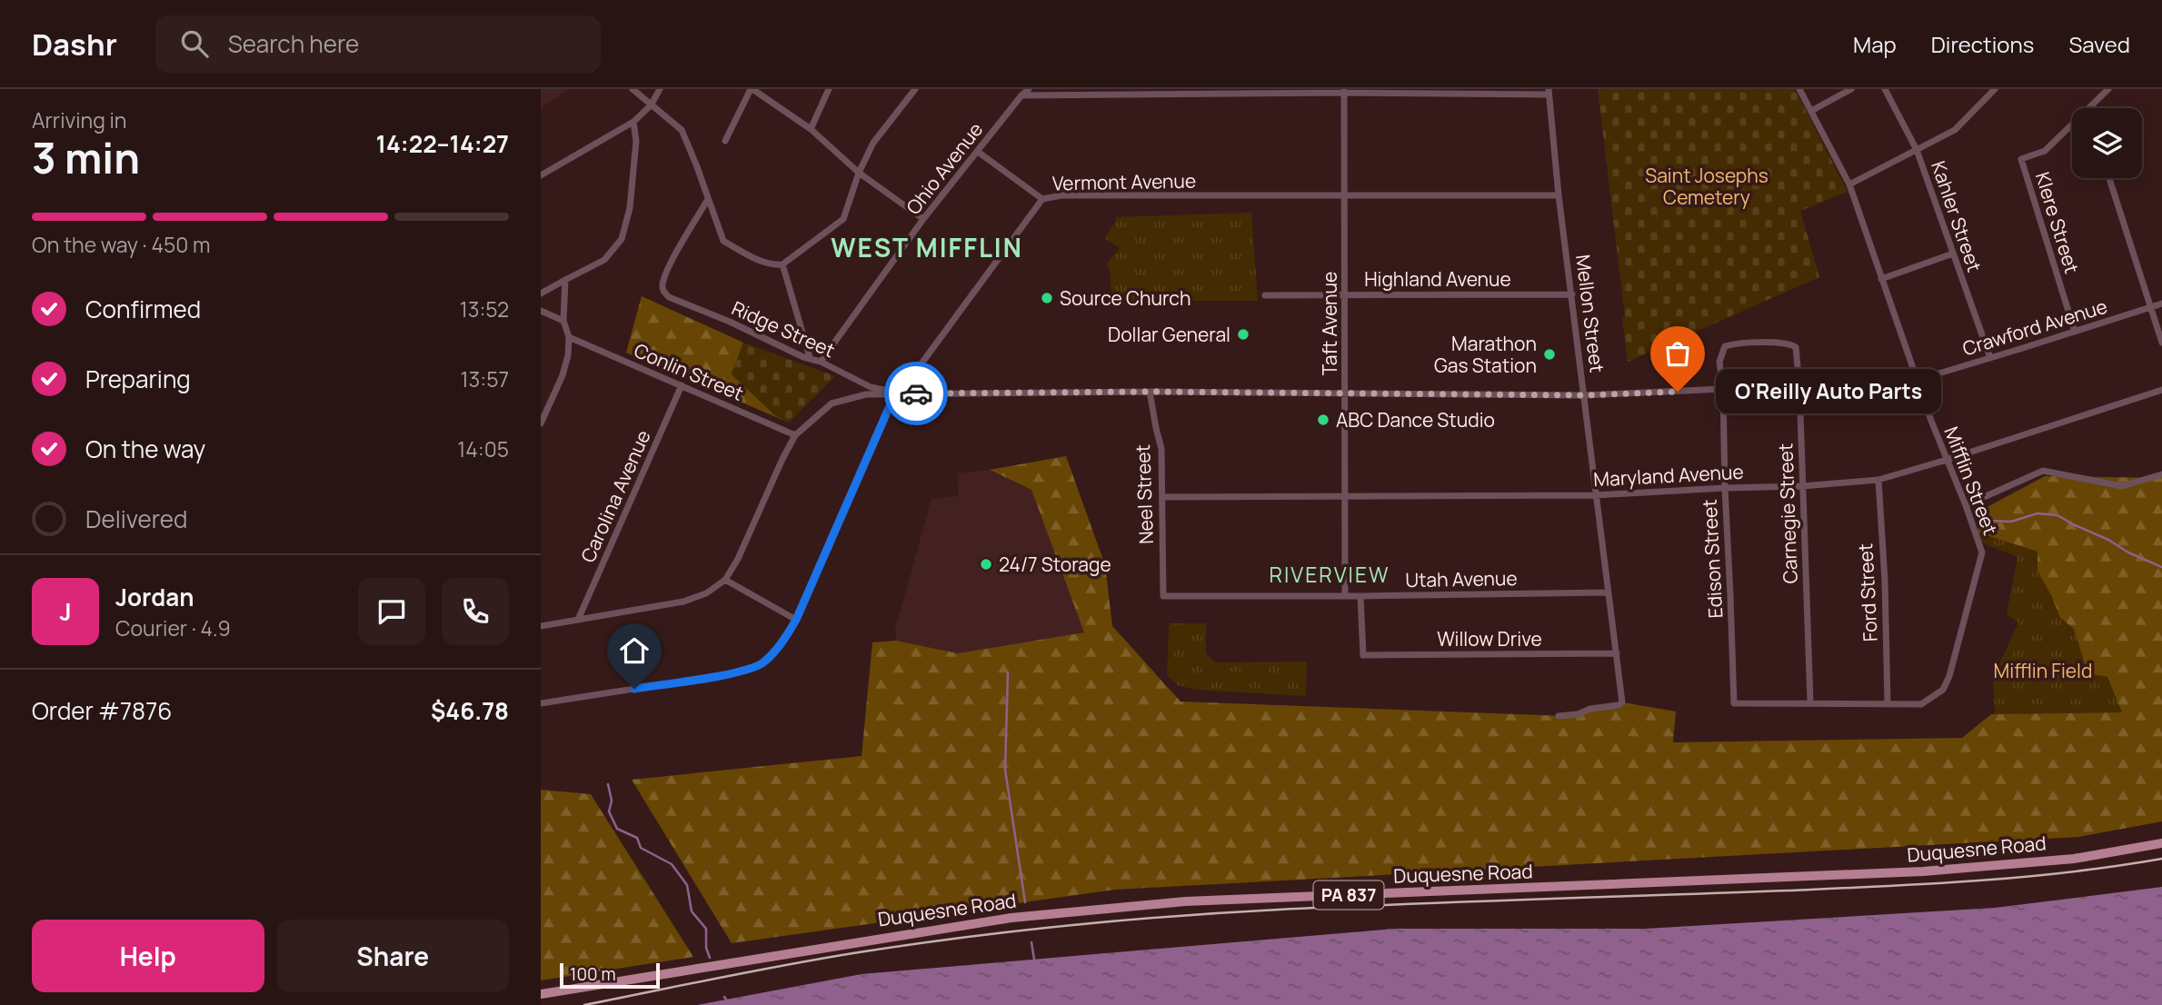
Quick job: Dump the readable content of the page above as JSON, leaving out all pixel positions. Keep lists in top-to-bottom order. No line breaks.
{"streets":{"main road":["Duquesne Road","PA 837"],"street":["Ohio Avenue","Vermont Avenue","Kahler Street","Klere Street","Highland Avenue","Mellon Street","Taft Avenue","Crawford Avenue","Ridge Street","Conlin Street","Maryland Avenue","Mifflin Street","Neel Street","Carolina Avenue","Carnegie Street","Edison Street","Utah Avenue","Ford Street","Willow Drive"]},"crossings":[["Ohio Avenue","Ridge Street"],["Vermont Avenue","Mellon Street"],["Vermont Avenue","Taft Avenue"],["Vermont Avenue","Crawford Avenue"],["Vermont Avenue","Ridge Street"],["Kahler Street","Crawford Avenue"],["Klere Street","Crawford Avenue"],["Highland Avenue","Mellon Street"],["Highland Avenue","Taft Avenue"],["Mellon Street","Crawford Avenue"],["Mellon Street","Maryland Avenue"],["Mellon Street","Utah Avenue"],["Mellon Street","Willow Drive"],["Taft Avenue","Crawford Avenue"],["Taft Avenue","Maryland Avenue"],["Taft Avenue","Utah Avenue"],["Crawford Avenue","Ridge Street"],["Crawford Avenue","Mifflin Street"],["Crawford Avenue","Neel Street"],["Crawford Avenue","Carnegie Street"],["Crawford Avenue","Edison Street"],["Conlin Street","Carolina Avenue"],["Maryland Avenue","Mifflin Street"],["Maryland Avenue","Neel Street"],["Maryland Avenue","Carnegie Street"],["Maryland Avenue","Edison Street"],["Maryland Avenue","Ford Street"],["Mifflin Street","Carnegie Street"],["Mifflin Street","Edison Street"],["Mifflin Street","Ford Street"],["Neel Street","Utah Avenue"],["Carnegie Street","Edison Street"],["Utah Avenue","Willow Drive"]],"districts":["WEST MIFFLIN","RIVERVIEW"],"parks":["Saint Josephs Cemetery","Mifflin Field"],"places":["Source Church","Dollar General","Marathon Gas Station","O'Reilly Auto Parts","ABC Dance Studio","24/7 Storage"],"scale_bar":"100 m","page":{"header":"Dashr","search":"Search here","nav":["Map","Directions","Saved"],"heading":["3 min","Arriving in","14:22–14:27"],"panel":["Jordan","Courier · 4.9","Order #7876","$46.78"],"bar":"On the way · 450 m","list":[["Confirmed","13:52"],["Preparing","13:57"],["On the way","14:05"],"Delivered"],"bubble":"O'Reilly Auto Parts","round":"J","buttons":["Help","Share"],"scale":"100 m"}}
